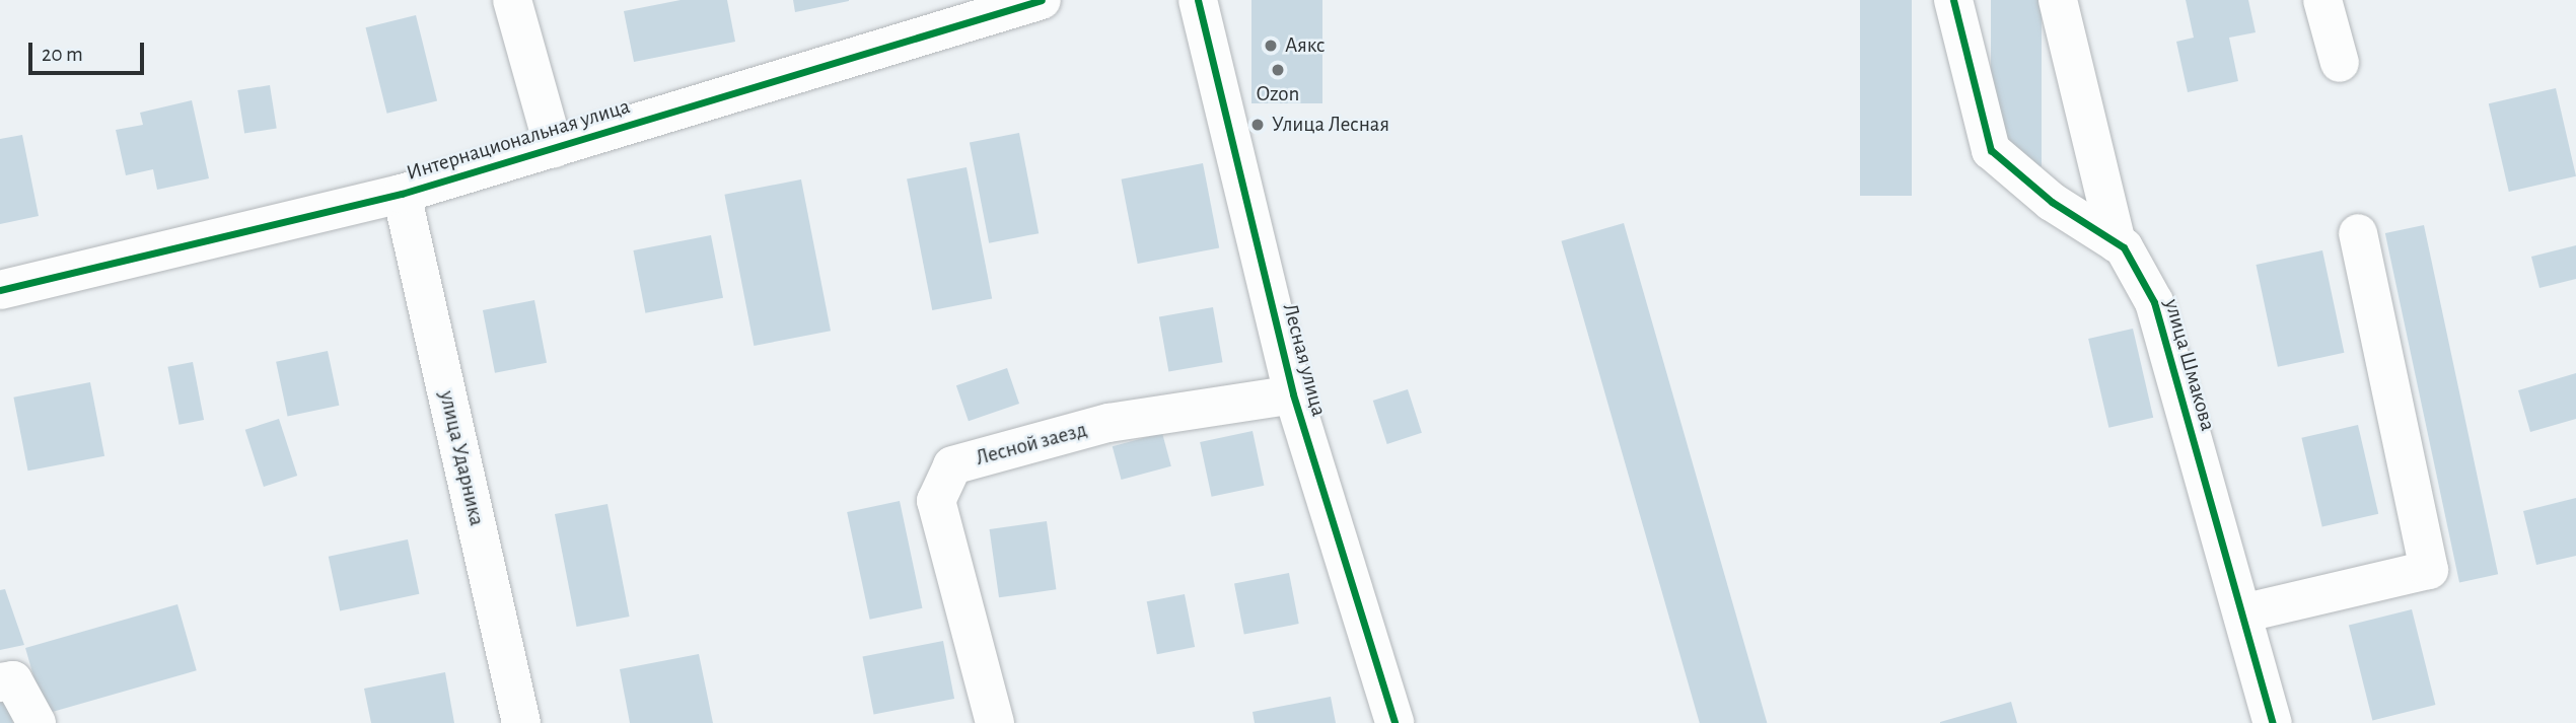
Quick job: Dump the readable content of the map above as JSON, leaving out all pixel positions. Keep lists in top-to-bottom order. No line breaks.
{"streets":{"street":["Интернациональная улица","Лесная улица","улица Шмакова","Лесной заезд","улица Ударника"]},"crossings":[["Интернациональная улица","улица Ударника"],["Лесная улица","Лесной заезд"]],"places":["Аякс","Ozon","Улица Лесная"],"scale_bar":"20 m"}
